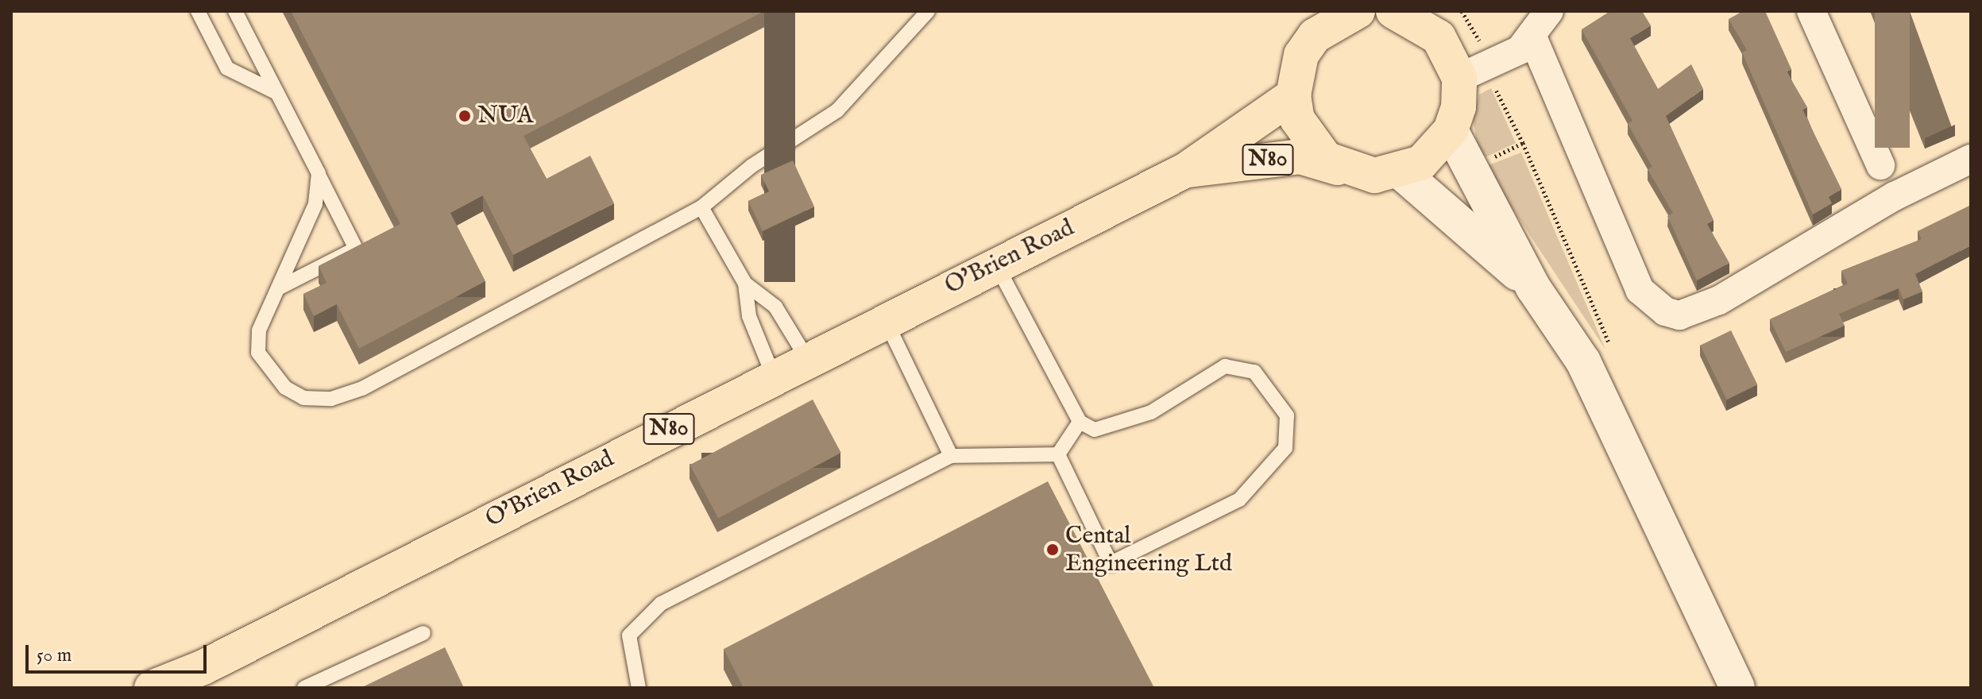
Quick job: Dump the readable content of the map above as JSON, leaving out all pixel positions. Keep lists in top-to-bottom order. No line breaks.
{"streets":{"main road":["N80","O'Brien Road"]},"crossings":[["N80","O'Brien Road"]],"places":["NUA","Cental Engineering Ltd"],"scale_bar":"50 m"}
